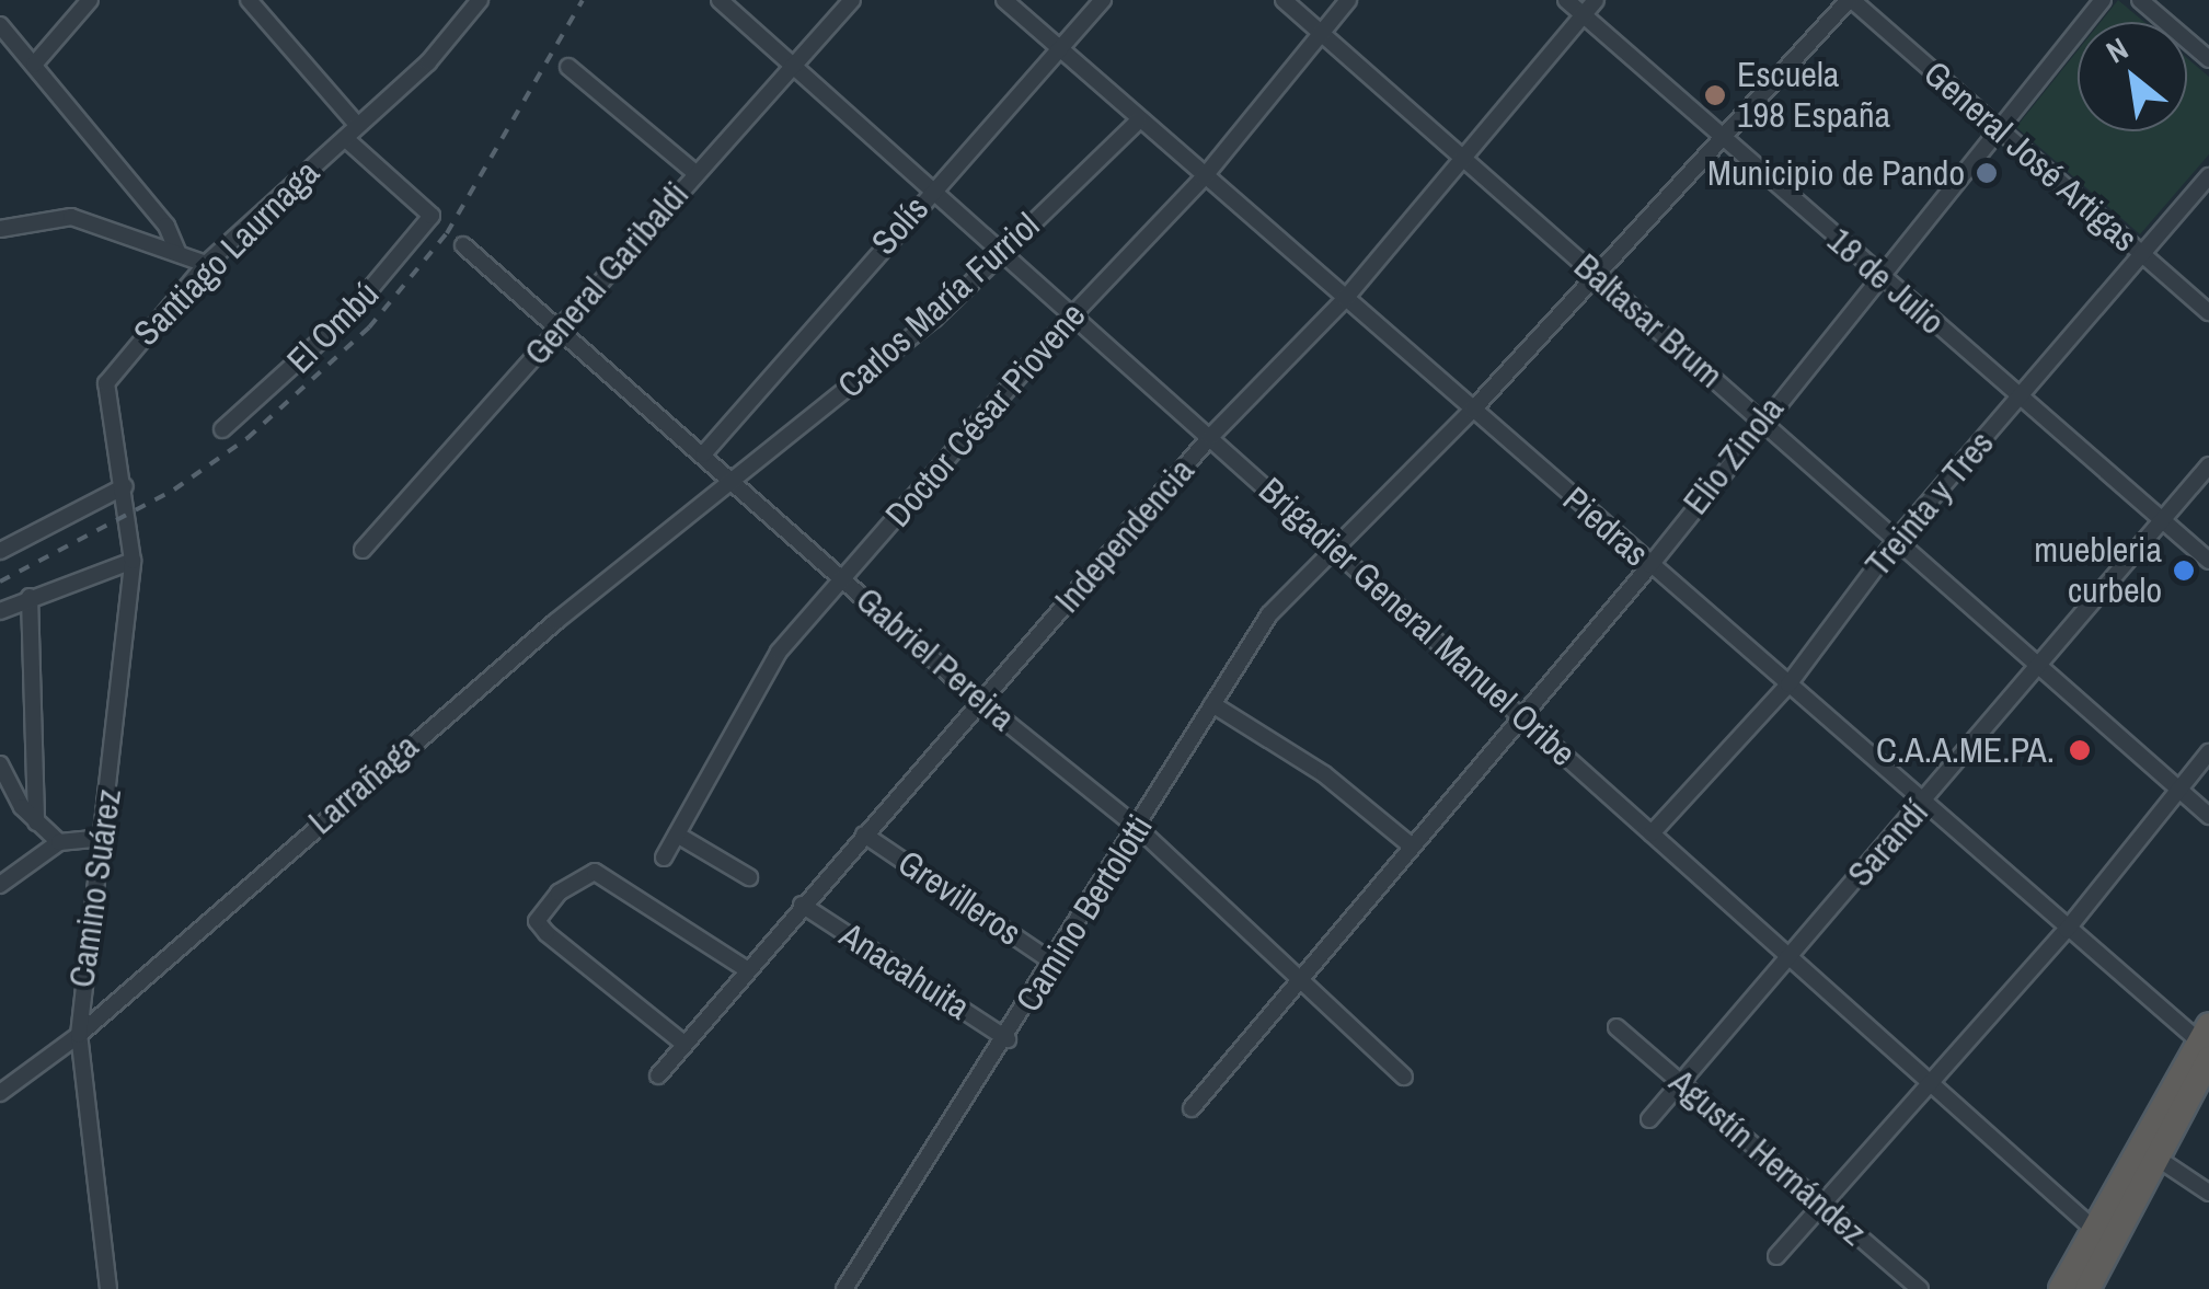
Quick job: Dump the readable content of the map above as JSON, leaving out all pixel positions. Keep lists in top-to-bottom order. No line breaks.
{"streets":{"street":["General José Artigas","Solís","Santiago Laurnaga","General Garibaldi","18 de Julio","Carlos María Furriol","Baltasar Brum","El Ombú","Doctor César Piovene","Elio Zinola","Treinta y Tres","Piedras","Independencia","Brigadier General Manuel Oribe","Gabriel Pereira","Larrañaga","Sarandí","Camino Suárez","Grevilleros","Camino Bertolotti","Anacahuita","Agustín Hernández"]},"crossings":[["General José Artigas","Elio Zinola"],["General José Artigas","Treinta y Tres"],["General José Artigas","Camino Bertolotti"],["Solís","Piedras"],["Solís","Brigadier General Manuel Oribe"],["Solís","Gabriel Pereira"],["Santiago Laurnaga","El Ombú"],["Santiago Laurnaga","Camino Suárez"],["General Garibaldi","Brigadier General Manuel Oribe"],["General Garibaldi","Gabriel Pereira"],["18 de Julio","Elio Zinola"],["18 de Julio","Treinta y Tres"],["18 de Julio","Independencia"],["18 de Julio","Sarandí"],["18 de Julio","Camino Bertolotti"],["Carlos María Furriol","Piedras"],["Carlos María Furriol","Brigadier General Manuel Oribe"],["Carlos María Furriol","Gabriel Pereira"],["Carlos María Furriol","Larrañaga"],["Baltasar Brum","Doctor César Piovene"],["Baltasar Brum","Elio Zinola"],["Baltasar Brum","Treinta y Tres"],["Baltasar Brum","Independencia"],["Baltasar Brum","Sarandí"],["Baltasar Brum","Camino Bertolotti"],["Doctor César Piovene","Piedras"],["Doctor César Piovene","Brigadier General Manuel Oribe"],["Doctor César Piovene","Gabriel Pereira"],["Elio Zinola","Piedras"],["Elio Zinola","Brigadier General Manuel Oribe"],["Elio Zinola","Gabriel Pereira"],["Treinta y Tres","Piedras"],["Treinta y Tres","Brigadier General Manuel Oribe"],["Piedras","Independencia"],["Piedras","Sarandí"],["Piedras","Camino Bertolotti"],["Independencia","Brigadier General Manuel Oribe"],["Independencia","Gabriel Pereira"],["Independencia","Grevilleros"],["Independencia","Anacahuita"],["Brigadier General Manuel Oribe","Sarandí"],["Brigadier General Manuel Oribe","Camino Bertolotti"],["Gabriel Pereira","Larrañaga"],["Gabriel Pereira","Camino Bertolotti"],["Larrañaga","Camino Suárez"],["Sarandí","Agustín Hernández"],["Grevilleros","Camino Bertolotti"],["Camino Bertolotti","Anacahuita"]],"places":["Escuela 198 España","Municipio de Pando","muebleria curbelo","C.A.A.ME.PA."],"north":"top left"}
